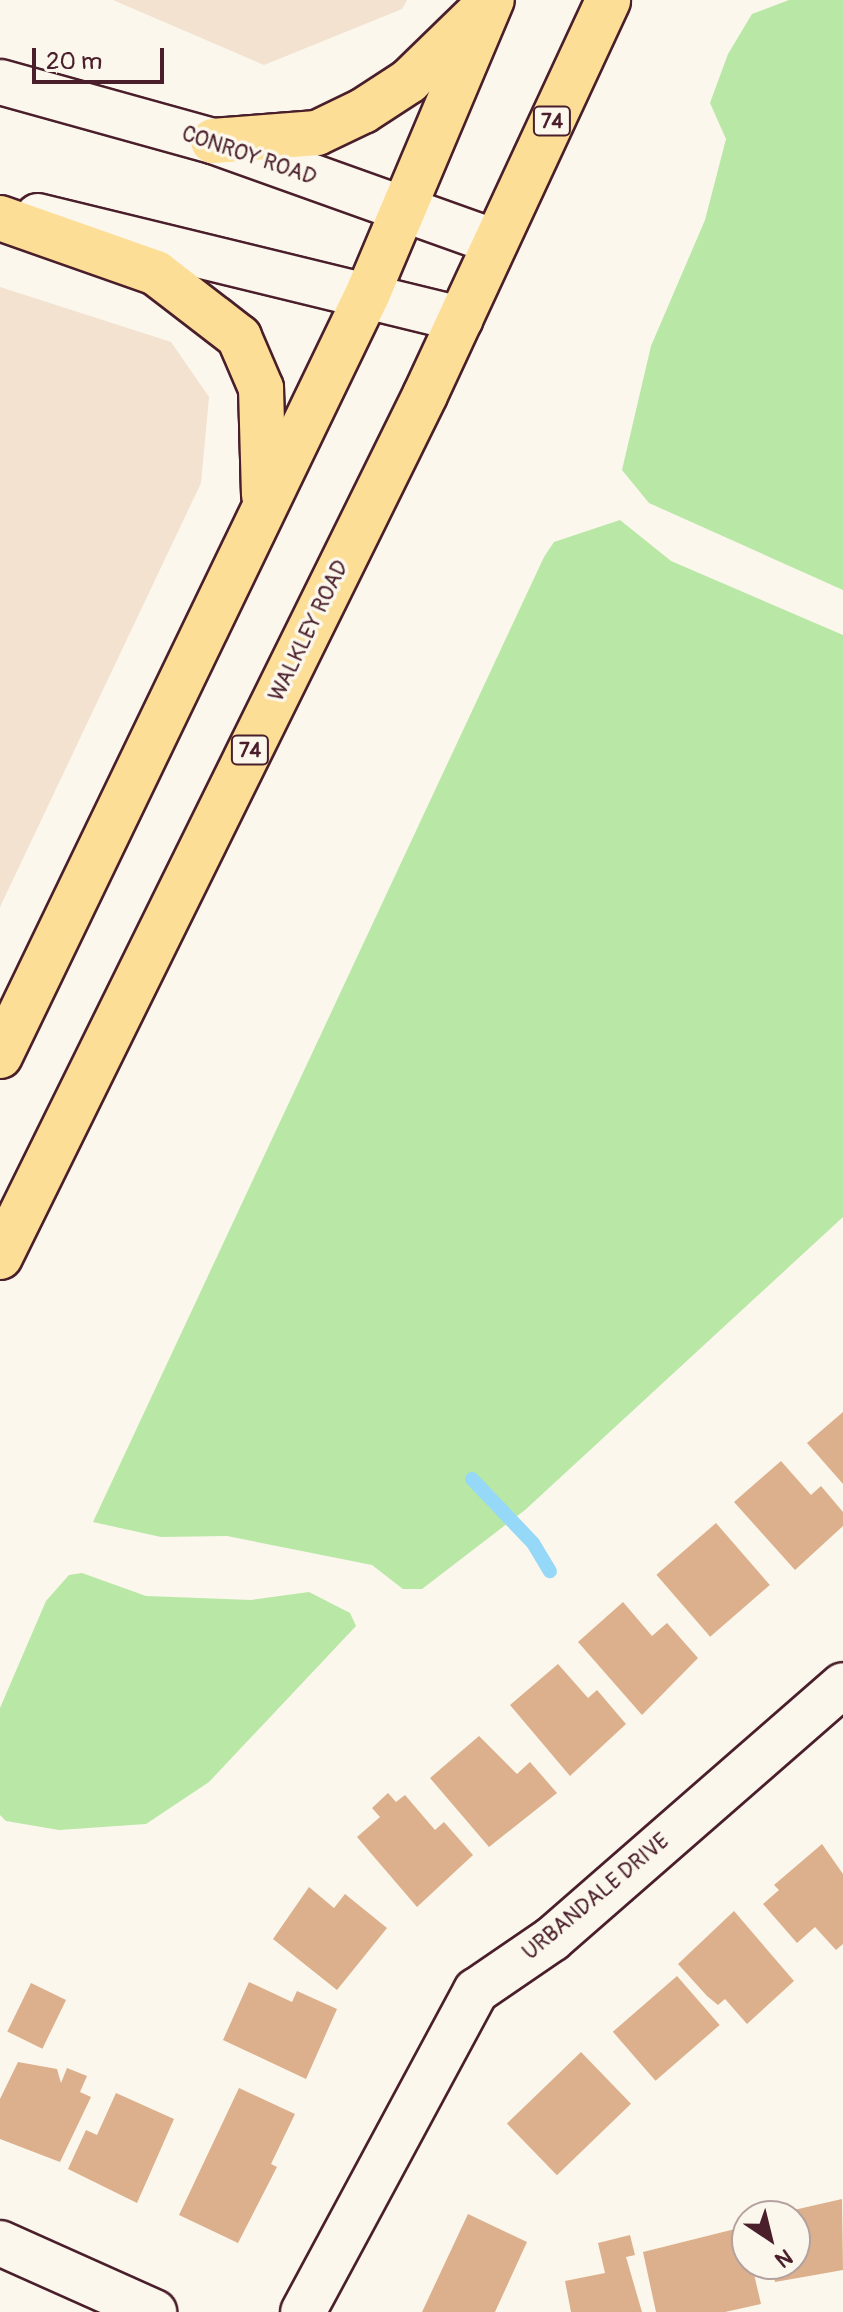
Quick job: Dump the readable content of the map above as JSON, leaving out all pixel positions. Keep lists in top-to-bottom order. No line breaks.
{"streets":{"main road":["74","CONROY ROAD","WALKLEY ROAD","URBANDALE DRIVE"]},"crossings":[["CONROY ROAD","WALKLEY ROAD"]],"scale_bar":"20 m","north":"bottom right"}
